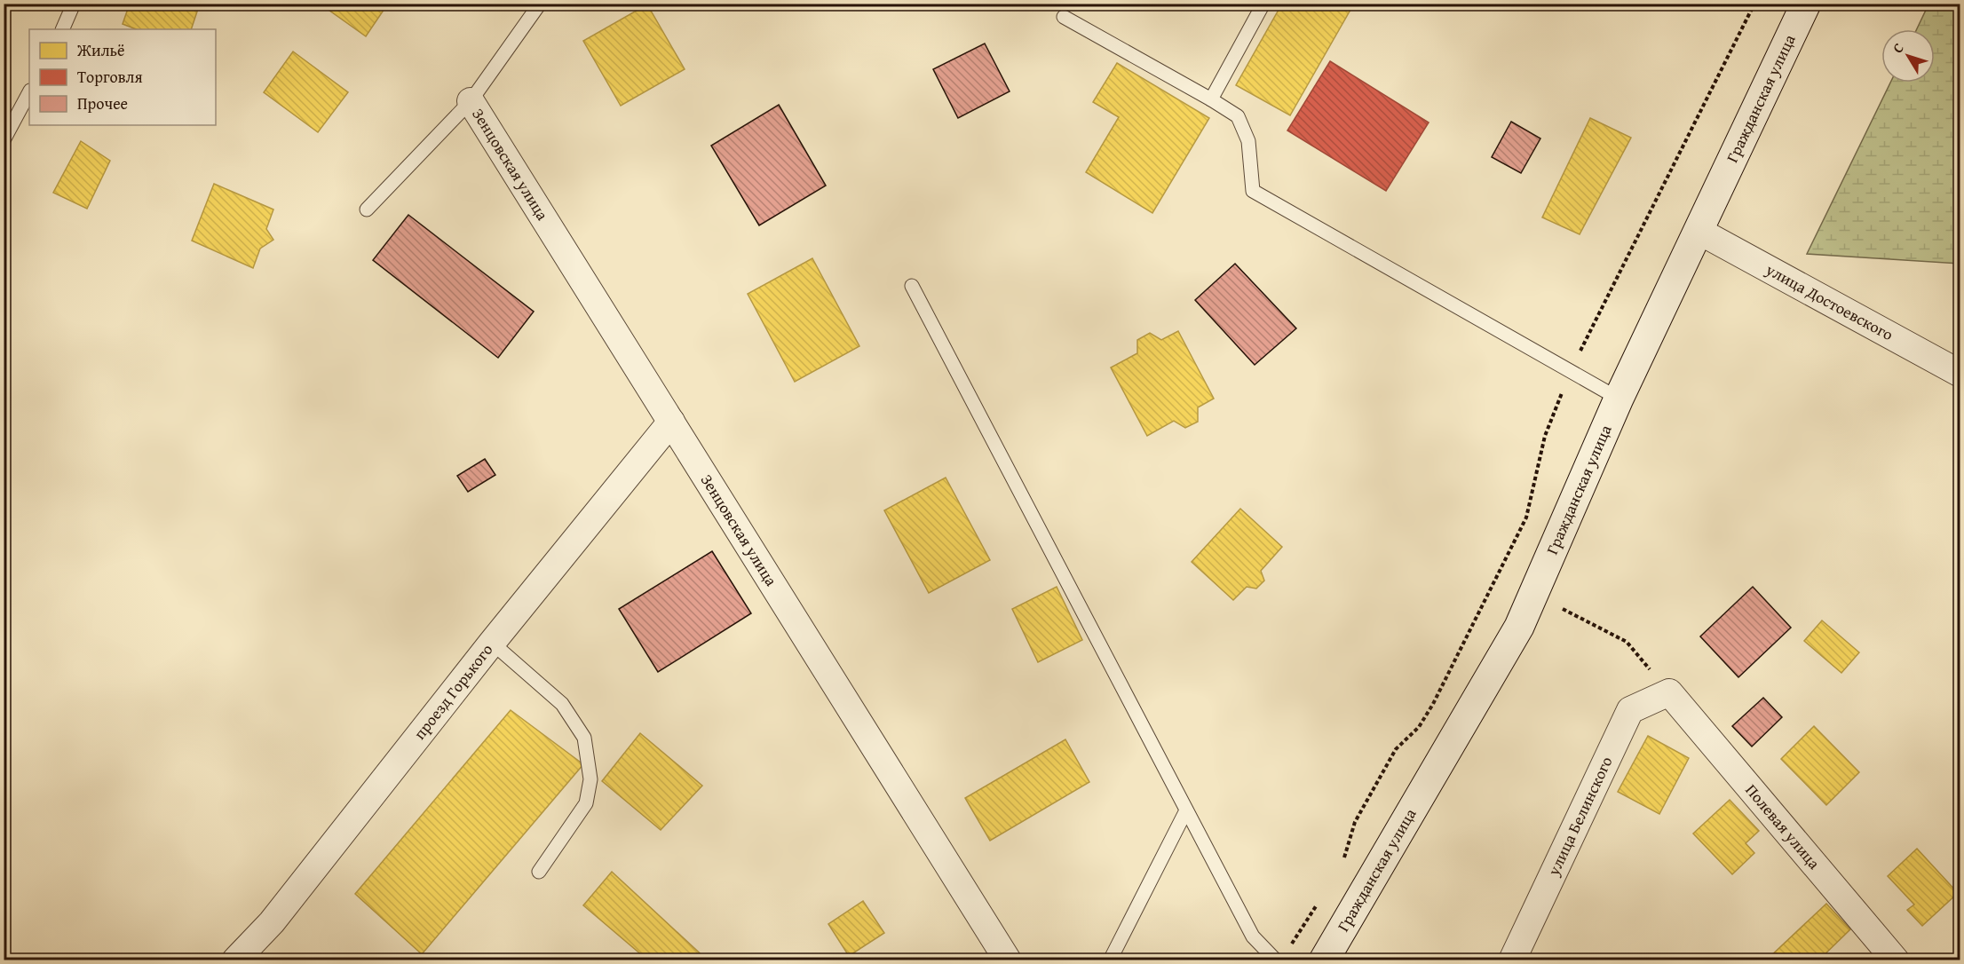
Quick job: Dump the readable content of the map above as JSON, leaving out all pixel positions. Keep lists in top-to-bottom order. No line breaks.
{"streets":{"main road":["Гражданская улица"],"street":["Зенцовская улица","улица Достоевского","проезд Горького","улица Белинского","Полевая улица"]},"crossings":[["Гражданская улица","улица Достоевского"],["Зенцовская улица","проезд Горького"],["улица Белинского","Полевая улица"]],"legend":["Жильё","Торговля","Прочее"],"north":"top left"}
